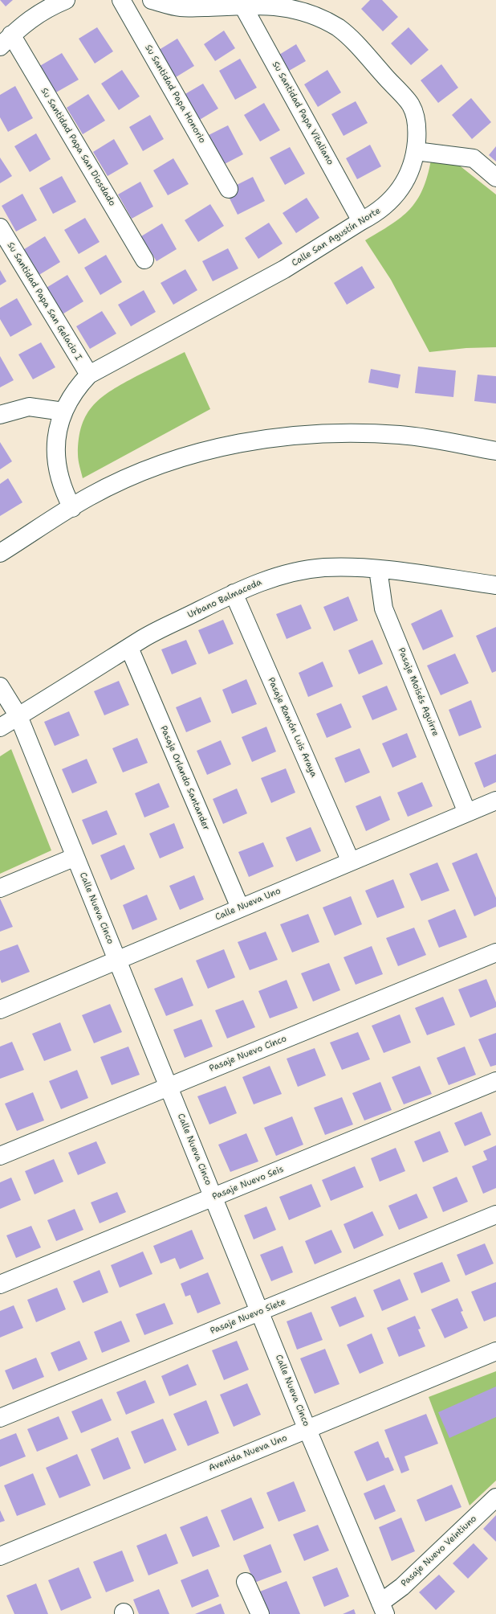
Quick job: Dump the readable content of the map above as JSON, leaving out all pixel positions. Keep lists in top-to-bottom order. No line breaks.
{"streets":{"street":["Su Santidad Papa Honorio","Su Santidad Papa Vitaliano","Su Santidad Papa San Diosdado","Calle San Agustín Norte","Su Santidad Papa San Gelacio I","Urbano Balmaceda","Pasaje Moisés Aguirre","Pasaje Ramón Luis Araya","Pasaje Orlando Santander","Calle Nueva Uno","Calle Nueva Cinco","Pasaje Nuevo Cinco","Pasaje Nuevo Seis","Pasaje Nuevo Siete","Avenida Nueva Uno","Pasaje Nuevo Veintiuno"]},"crossings":[["Su Santidad Papa Vitaliano","Calle San Agustín Norte"],["Calle San Agustín Norte","Su Santidad Papa San Gelacio I"],["Urbano Balmaceda","Pasaje Moisés Aguirre"],["Urbano Balmaceda","Pasaje Ramón Luis Araya"],["Urbano Balmaceda","Pasaje Orlando Santander"],["Urbano Balmaceda","Calle Nueva Cinco"],["Pasaje Moisés Aguirre","Calle Nueva Uno"],["Pasaje Ramón Luis Araya","Calle Nueva Uno"],["Pasaje Orlando Santander","Calle Nueva Uno"],["Calle Nueva Uno","Calle Nueva Cinco"],["Calle Nueva Cinco","Pasaje Nuevo Cinco"],["Calle Nueva Cinco","Pasaje Nuevo Seis"],["Calle Nueva Cinco","Pasaje Nuevo Siete"],["Calle Nueva Cinco","Avenida Nueva Uno"],["Calle Nueva Cinco","Pasaje Nuevo Veintiuno"]]}
